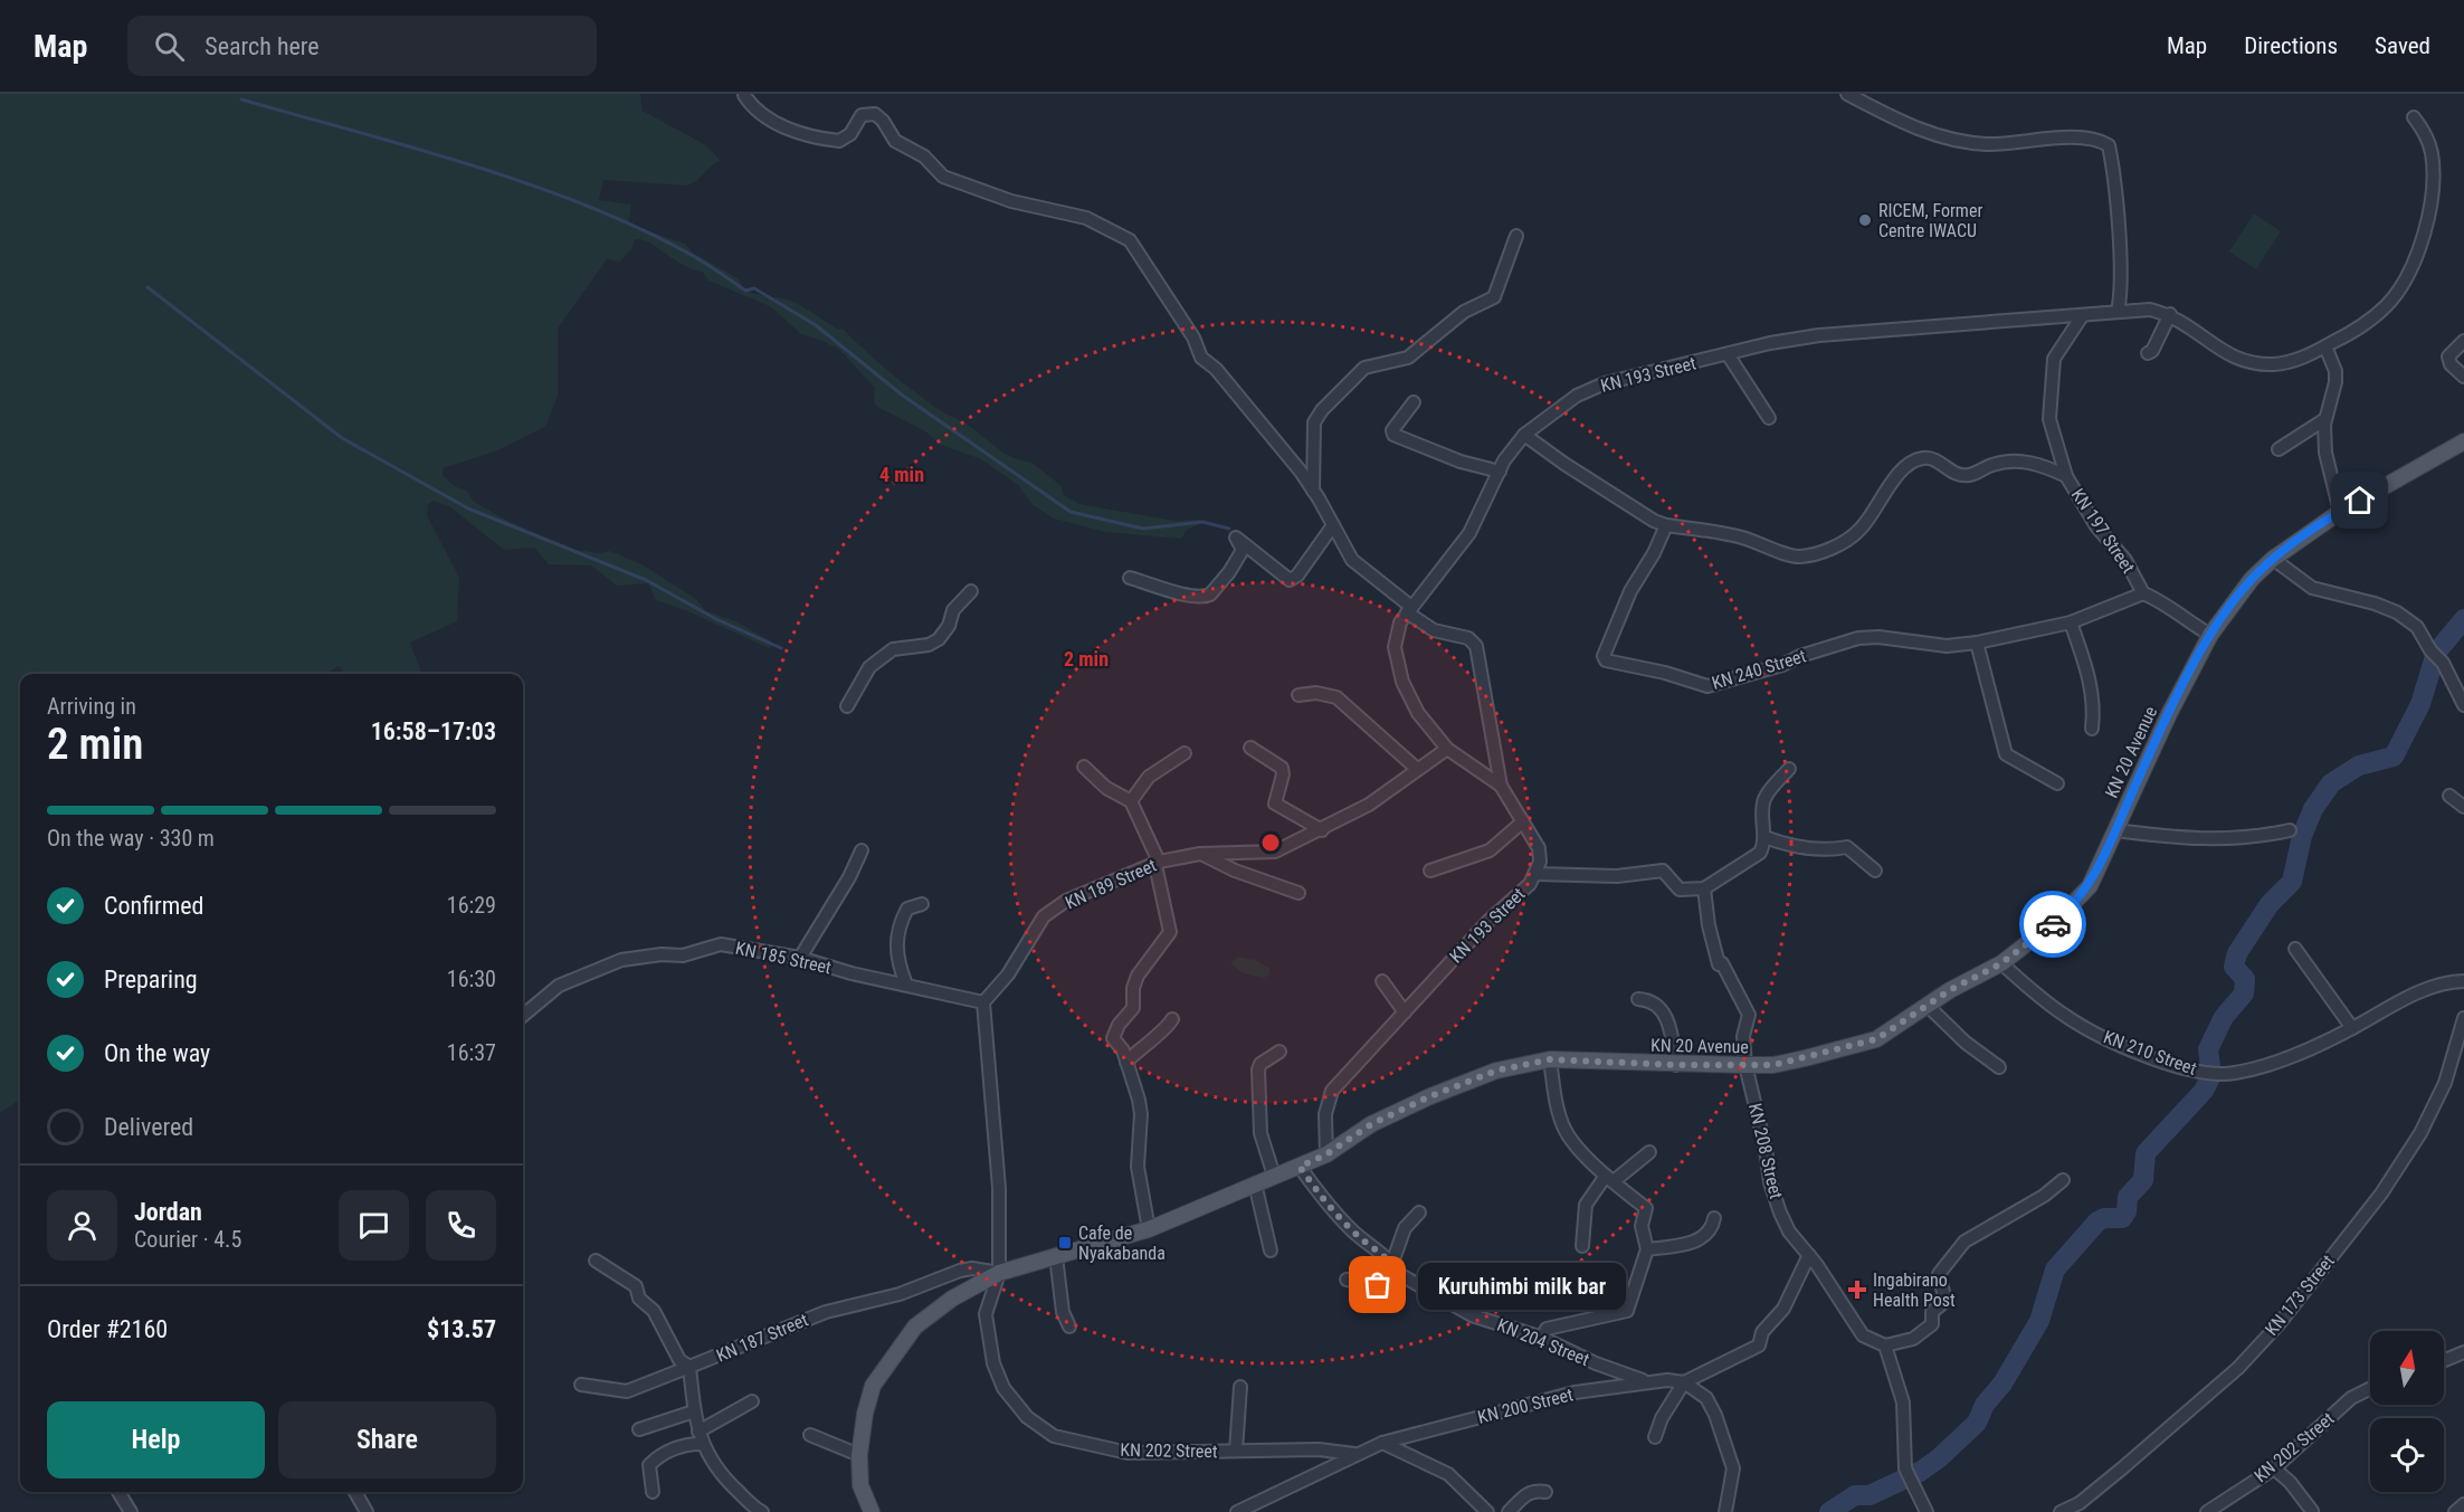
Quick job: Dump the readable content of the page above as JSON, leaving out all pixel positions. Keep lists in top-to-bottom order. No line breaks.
{"streets":{"main road":["KN 20 Avenue"],"street":["KN 193 Street","KN 197 Street","KN 240 Street","KN 189 Street","KN 185 Street","KN 210 Street","KN 208 Street","KN 173 Street","KN 187 Street","KN 204 Street","KN 200 Street","KN 202 Street"]},"crossings":[["KN 193 Street","KN 197 Street"],["KN 193 Street","KN 20 Avenue"],["KN 193 Street","KN 189 Street"],["KN 197 Street","KN 240 Street"],["KN 197 Street","KN 20 Avenue"],["KN 20 Avenue","KN 210 Street"],["KN 20 Avenue","KN 208 Street"],["KN 20 Avenue","KN 187 Street"],["KN 20 Avenue","KN 204 Street"],["KN 20 Avenue","KN 202 Street"],["KN 189 Street","KN 185 Street"],["KN 187 Street","KN 202 Street"],["KN 204 Street","KN 200 Street"],["KN 200 Street","KN 202 Street"]],"places":{"other":["RICEM, Former Centre IWACU","Kuruhimbi milk bar"],"transit":["Cafe de Nyakabanda"],"health":["Ingabirano Health Post"]},"north":"top","page":{"header":"Map","search":"Search here","nav":["Map","Directions","Saved"],"heading":["2 min","Arriving in","16:58–17:03"],"panel":["Jordan","Courier · 4.5","Order #2160","$13.57"],"bar":"On the way · 330 m","list":[["Confirmed","16:29"],["Preparing","16:30"],["On the way","16:37"],"Delivered"],"bubble":"Kuruhimbi milk bar","buttons":["Help","Share"]},"rings":["4 min","2 min"]}
